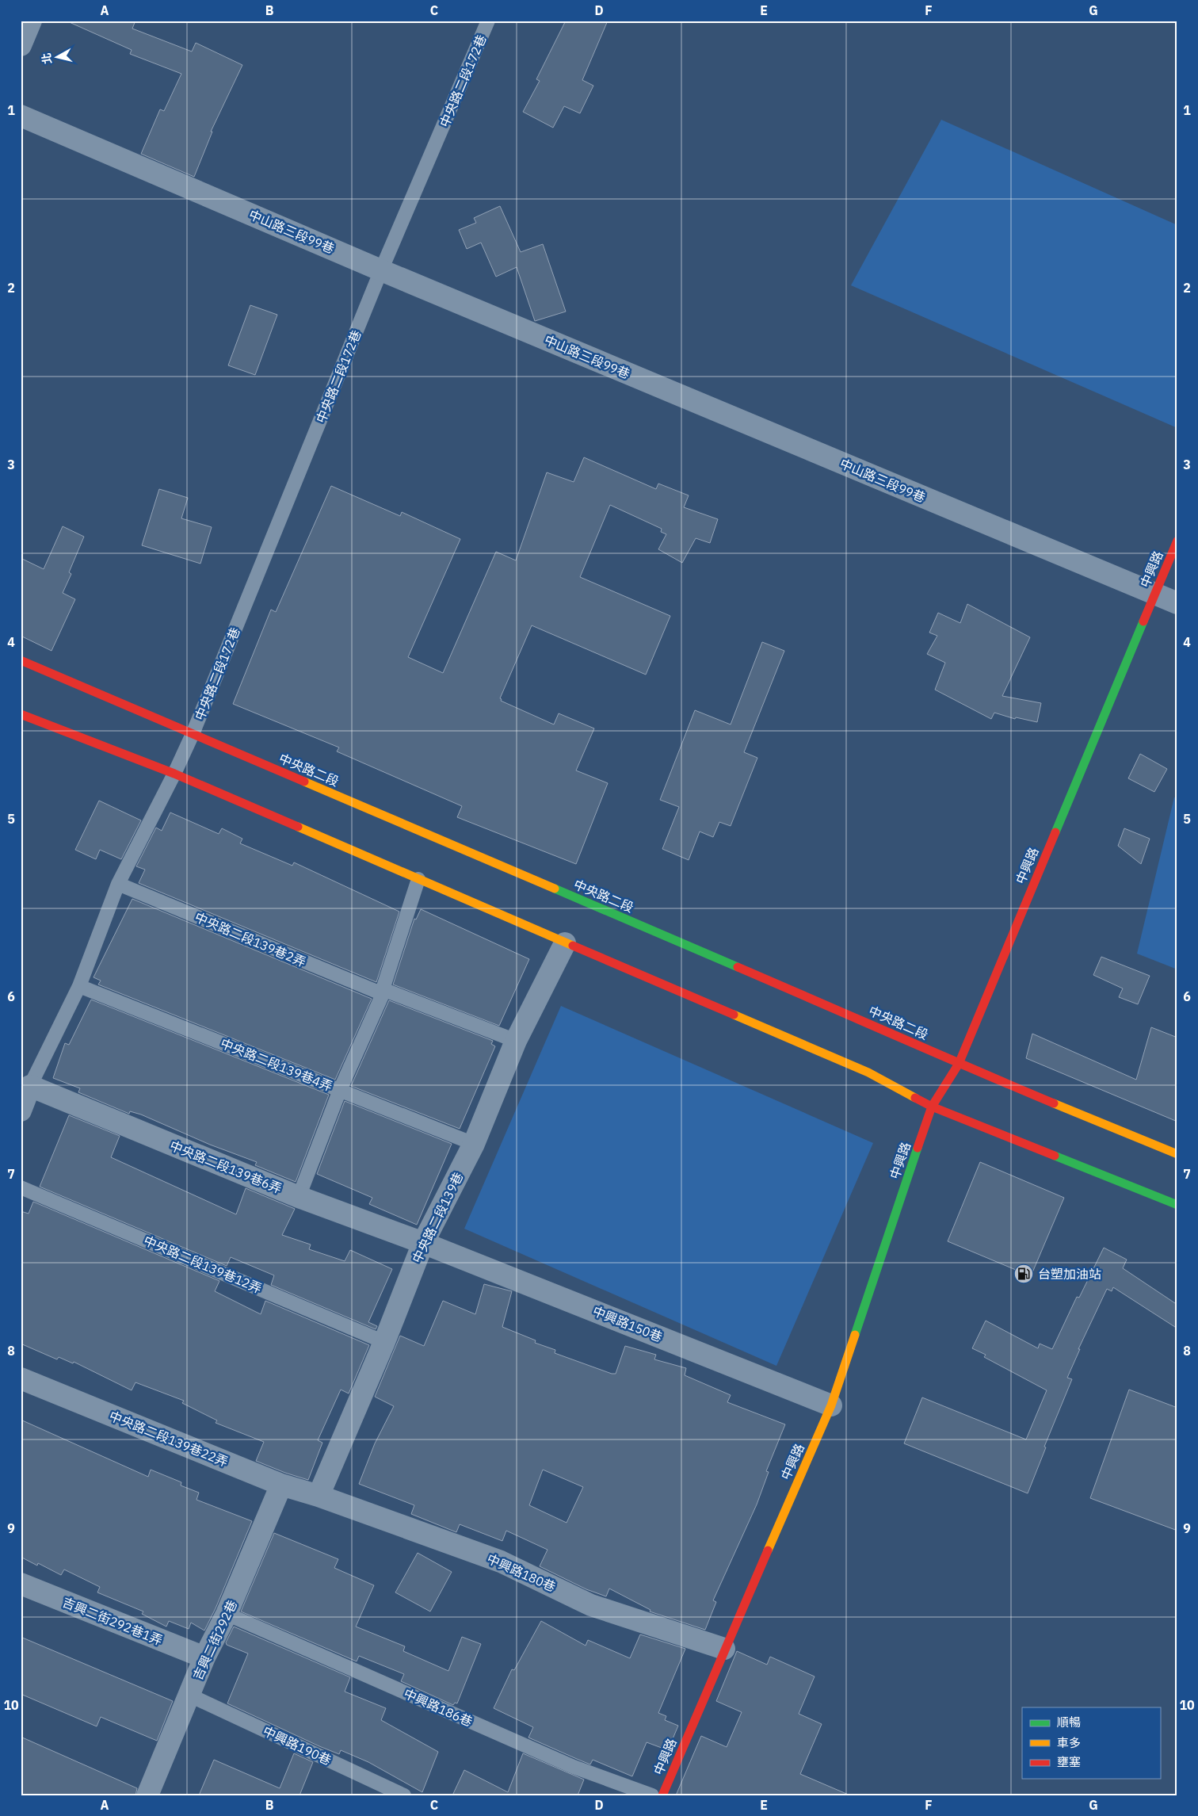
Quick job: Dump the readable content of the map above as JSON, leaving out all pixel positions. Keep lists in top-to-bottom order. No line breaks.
{"streets":{"street":["中山路三段99巷","中興路","中央路二段","中央路二段139巷6弄","中央路二段139巷","中興路150巷","中央路二段139巷22弄","中興路180巷","吉興二街292巷1弄","吉興二街292巷"],"lane":["中央路二段172巷","中央路二段139巷2弄","中央路二段139巷4弄","中央路二段139巷12弄","中興路186巷","中興路190巷"]},"crossings":[["中央路二段172巷","中山路三段99巷"],["中央路二段172巷","中央路二段"],["中央路二段172巷","中央路二段139巷2弄"],["中央路二段172巷","中央路二段139巷4弄"],["中央路二段172巷","中央路二段139巷6弄"],["中山路三段99巷","中興路"],["中興路","中央路二段"],["中興路","中興路150巷"],["中興路","中興路180巷"],["中央路二段139巷2弄","中央路二段139巷"],["中央路二段139巷4弄","中央路二段139巷"],["中央路二段139巷6弄","中央路二段139巷"],["中央路二段139巷6弄","中興路150巷"],["中央路二段139巷","中央路二段139巷12弄"],["中央路二段139巷","中興路150巷"],["中央路二段139巷","中央路二段139巷22弄"],["中央路二段139巷","中興路180巷"],["中央路二段139巷22弄","中興路180巷"],["中央路二段139巷22弄","吉興二街292巷"],["吉興二街292巷1弄","吉興二街292巷"],["吉興二街292巷","中興路186巷"],["吉興二街292巷","中興路190巷"]],"places":{"fuel station":["台塑加油站"]},"legend":["順暢","車多","壅塞"],"north":"left","grid":{"columns":["A","B","C","D","E","F","G"],"rows":["1","2","3","4","5","6","7","8","9","10"]}}
